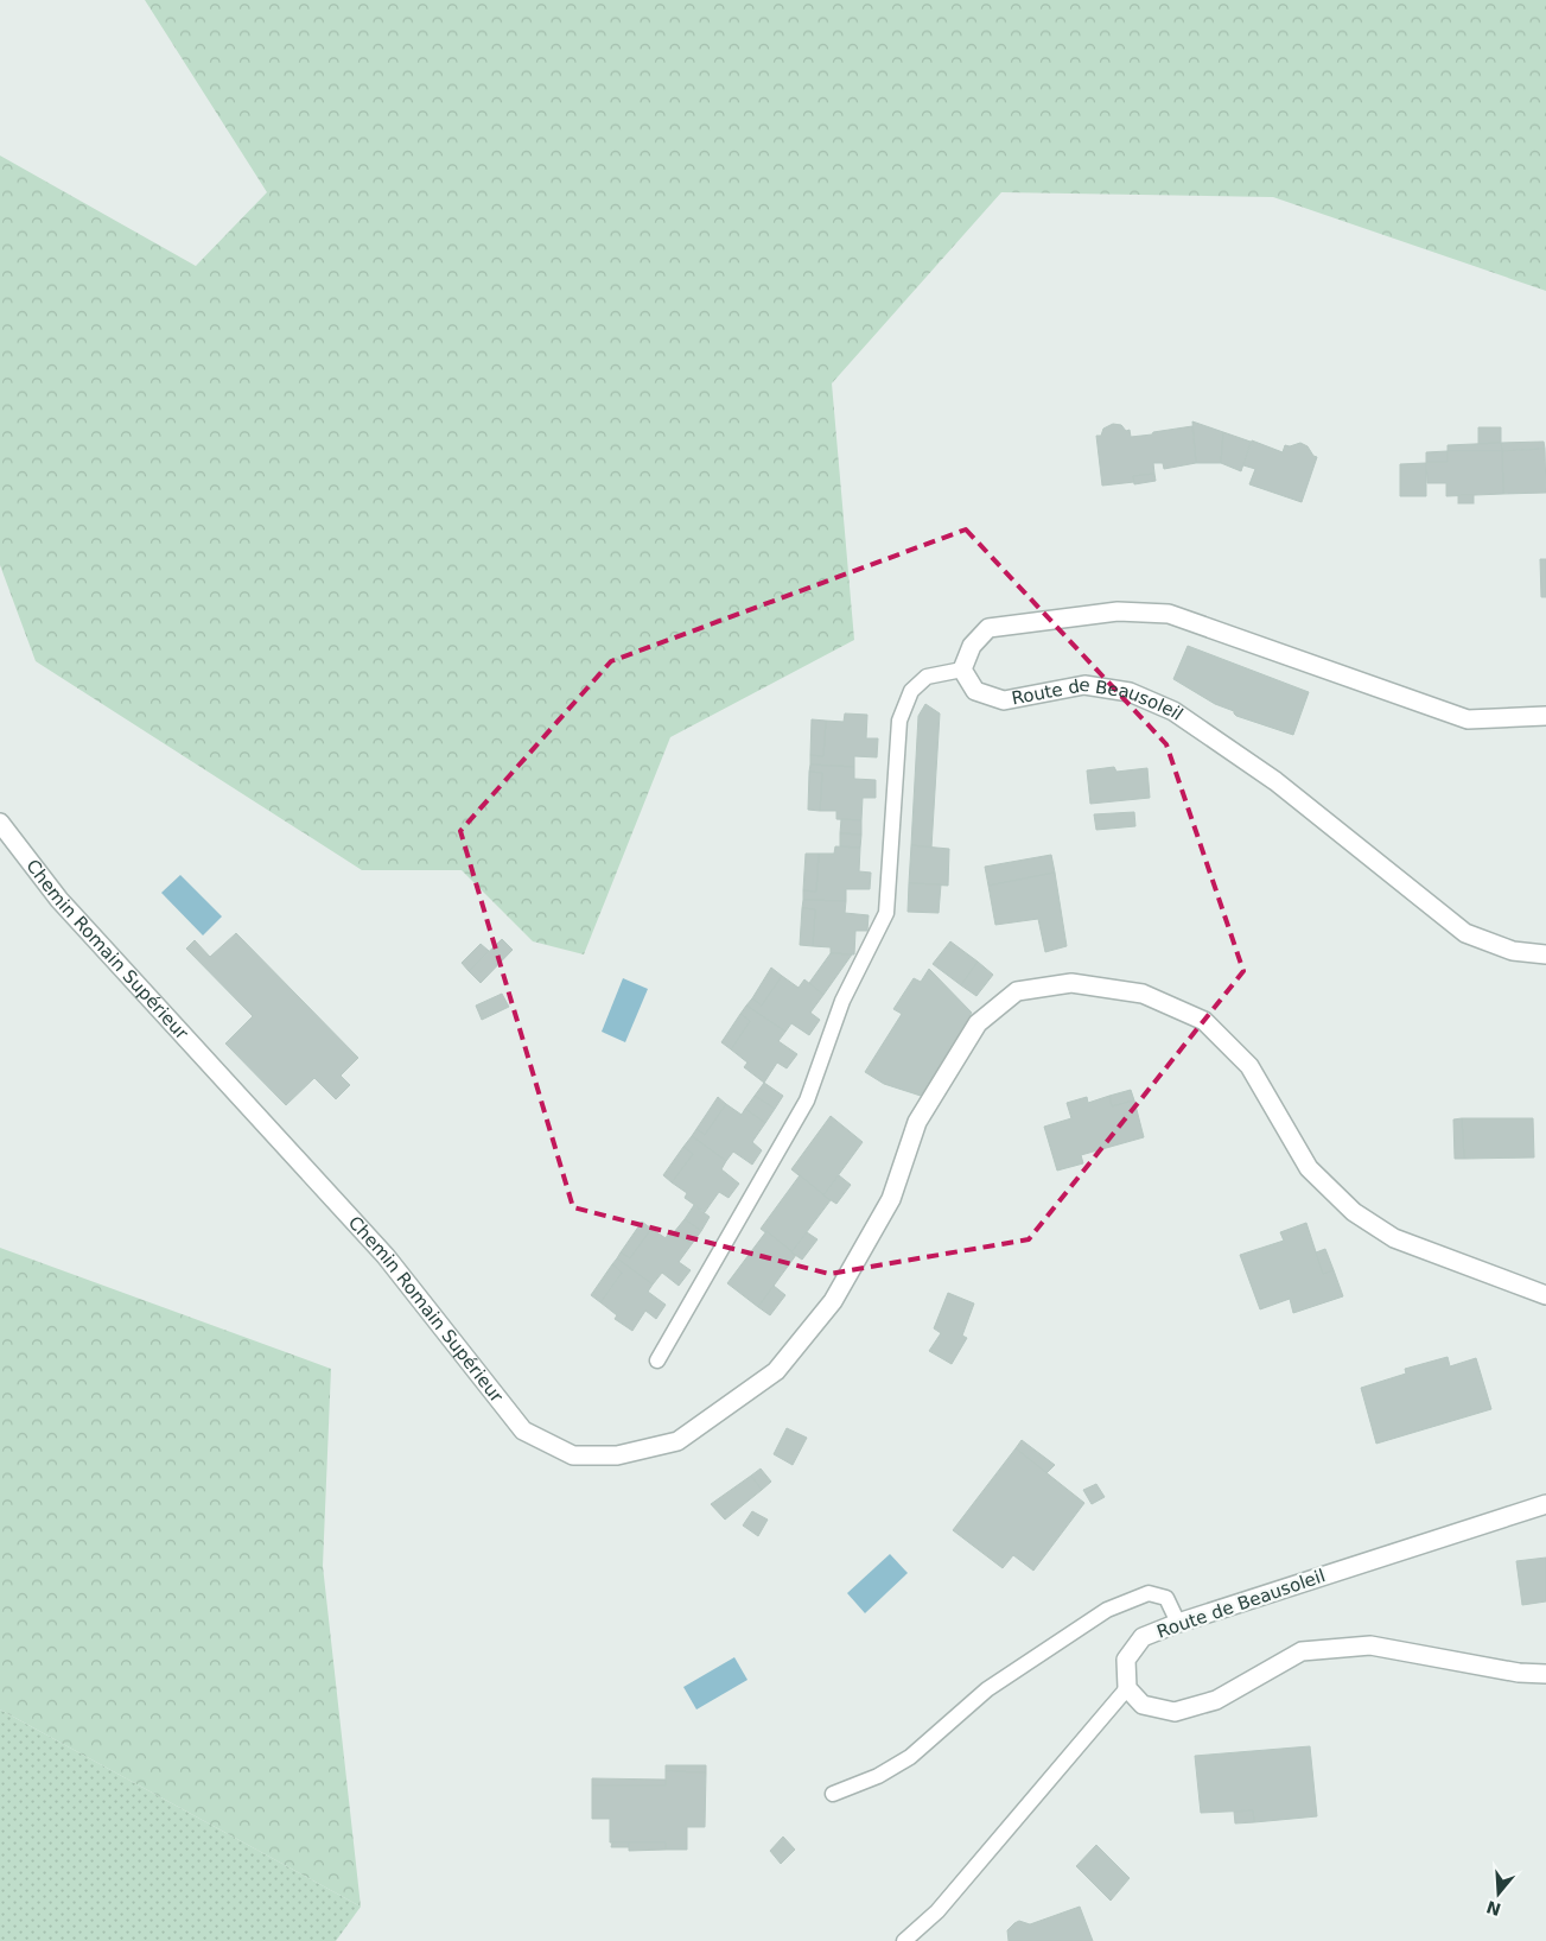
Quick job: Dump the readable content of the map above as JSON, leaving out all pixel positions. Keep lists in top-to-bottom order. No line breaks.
{"streets":{"street":["Route de Beausoleil","Chemin Romain Supérieur"]},"north":"bottom"}
